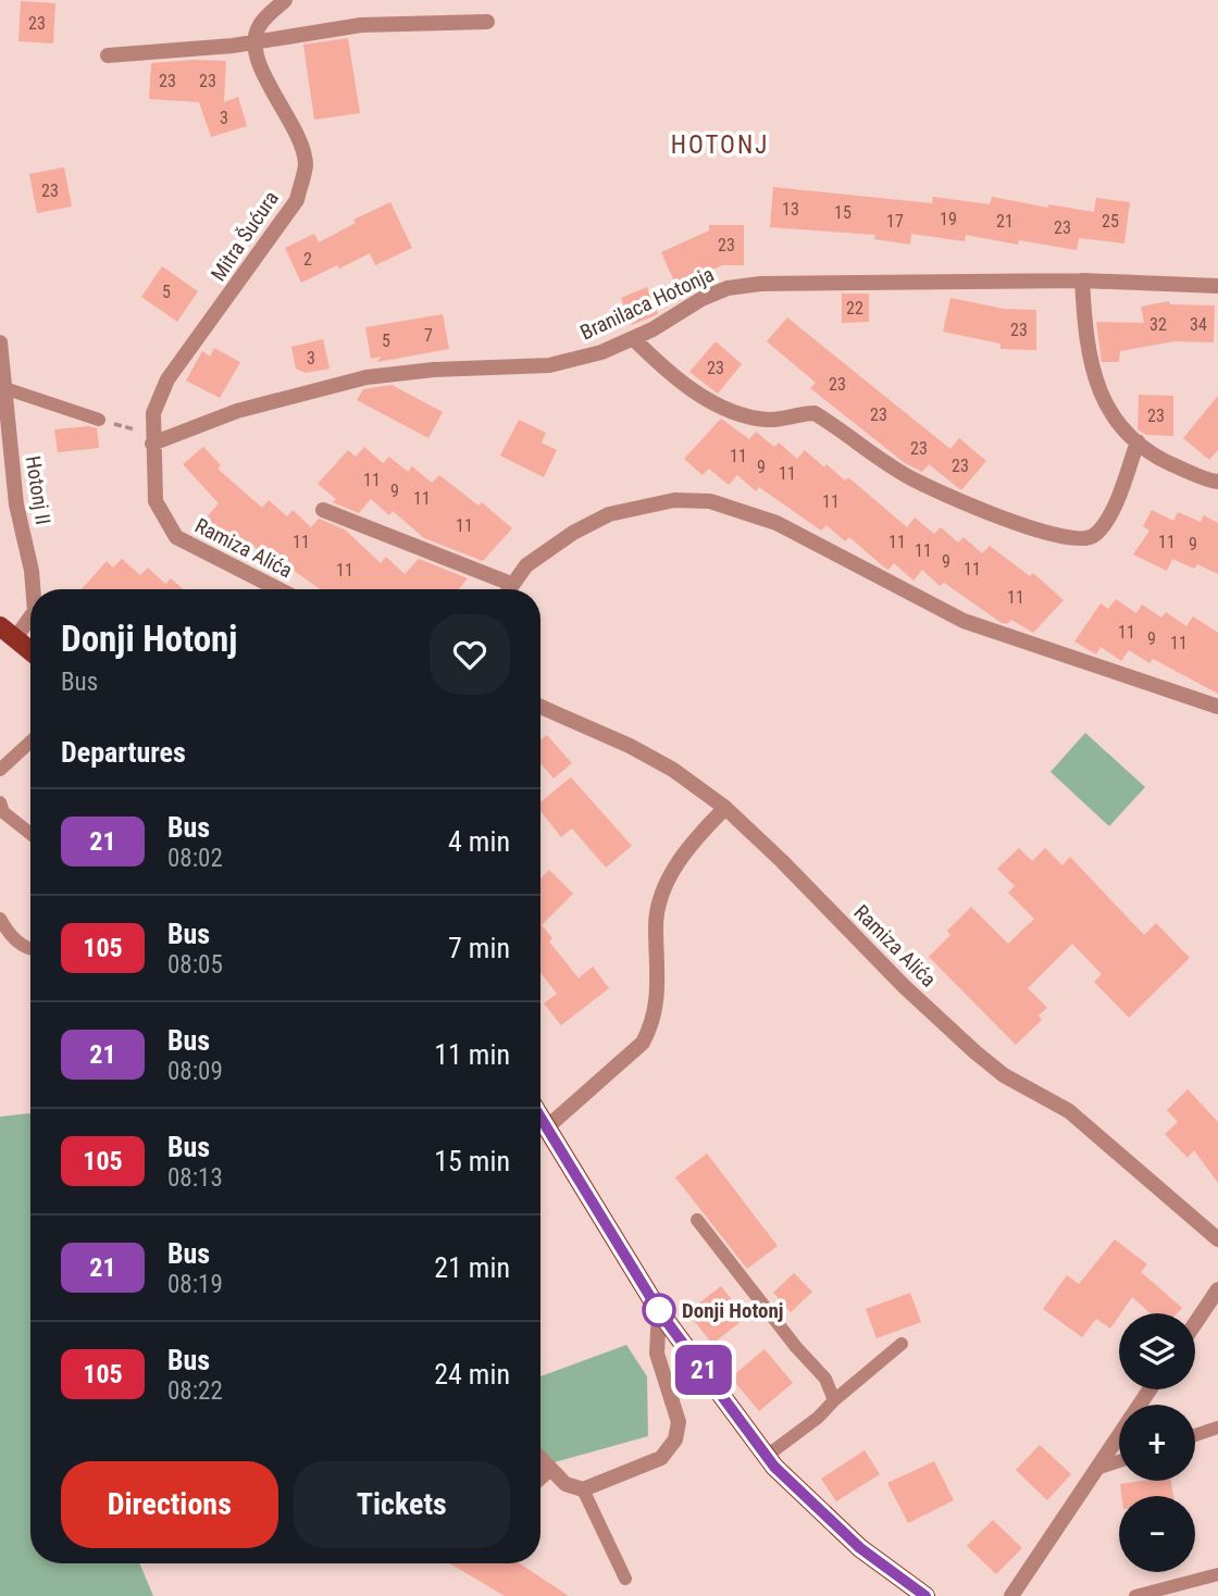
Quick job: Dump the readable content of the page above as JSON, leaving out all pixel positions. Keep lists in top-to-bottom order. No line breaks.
{"streets":{"street":["Mitra Šućura","Branilaca Hotonja","Hotonj II","Ramiza Alića"]},"crossings":[["Mitra Šućura","Branilaca Hotonja"],["Mitra Šućura","Ramiza Alića"],["Branilaca Hotonja","Ramiza Alića"]],"districts":["HOTONJ"],"places":["Donji Hotonj"],"lines":["bus line 21"],"house_numbers":["23","23","23","3","23","13","15","19","17","21","25","23","23","2","5","22","32","34","23","7","5","3","23","23","23","23","23","11","23","9","11","11","9","11","11","11","11","11","11","9","11","9","11","11","11","11","9","11"],"page":{"on_map":"21","heading":[["Donji Hotonj","Bus"],"Departures"],"list":[{"mark":"21","name":"Bus","note":"08:02","value":"4 min"},{"mark":"105","name":"Bus","note":"08:05","value":"7 min"},{"mark":"21","name":"Bus","note":"08:09","value":"11 min"},{"mark":"105","name":"Bus","note":"08:13","value":"15 min"},{"mark":"21","name":"Bus","note":"08:19","value":"21 min"},{"mark":"105","name":"Bus","note":"08:22","value":"24 min"}],"map_buttons":["+","−"],"buttons":["Directions","Tickets"]}}
